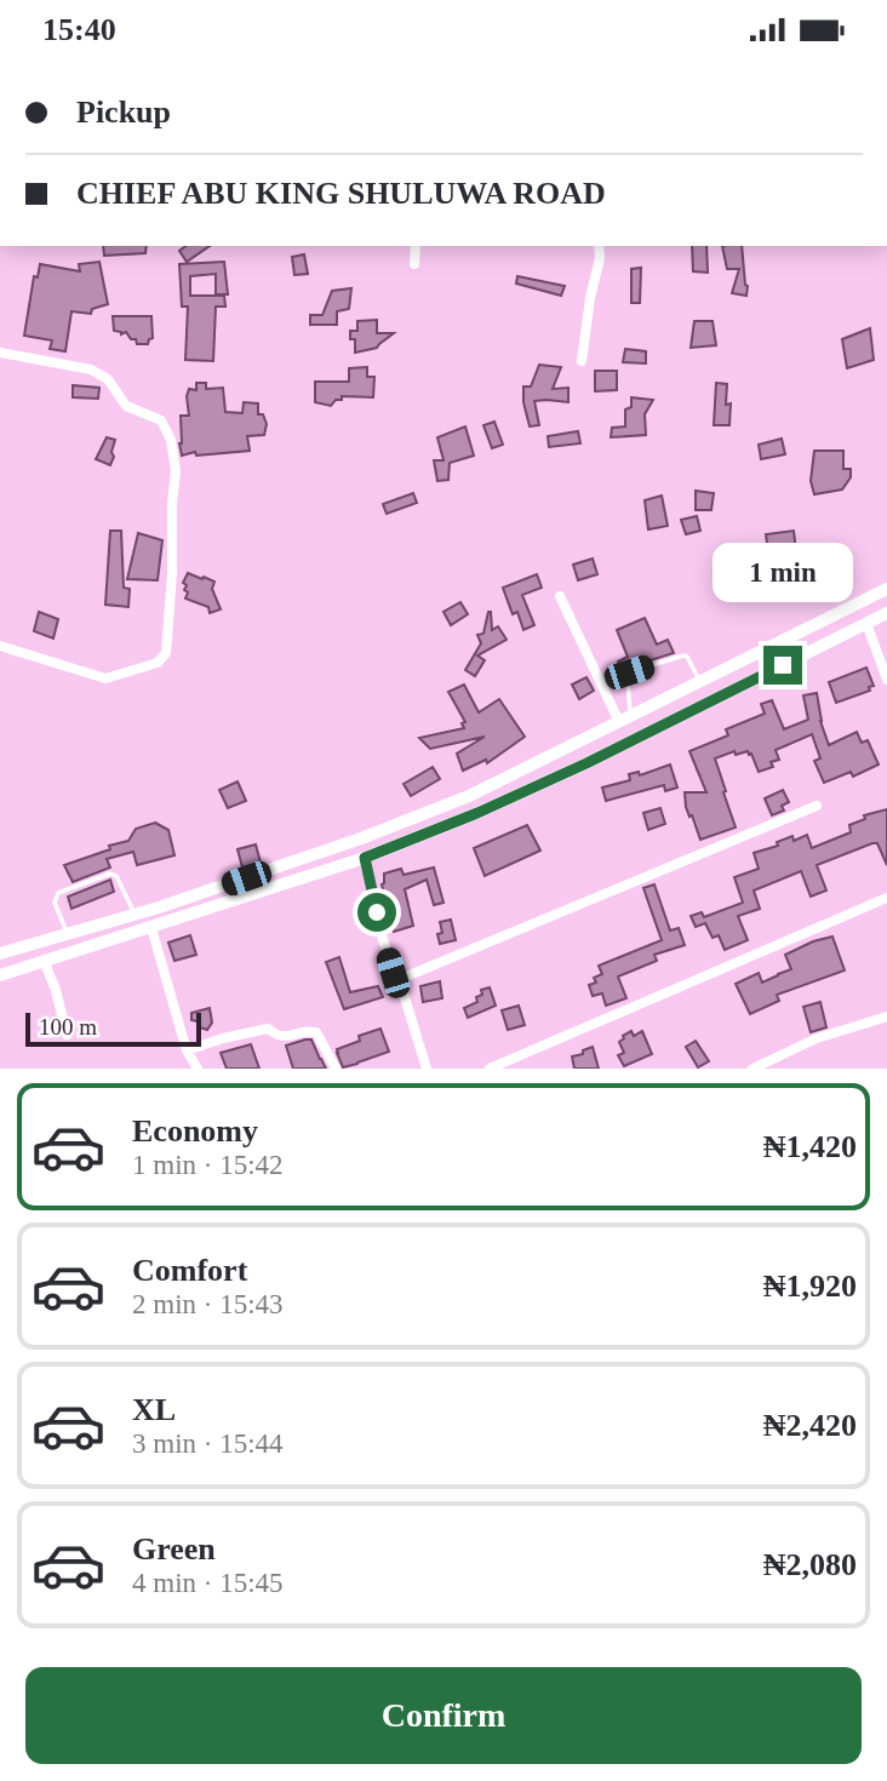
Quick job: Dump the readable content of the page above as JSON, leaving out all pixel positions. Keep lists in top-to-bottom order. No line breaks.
{"scale_bar":"100 m","page":{"status":"15:40","banner":["Pickup","CHIEF ABU KING SHULUWA ROAD"],"bubble":"1 min","scale":"100 m","list":[{"name":"Economy","note":"1 min · 15:42","value":"₦1,420"},{"name":"Comfort","note":"2 min · 15:43","value":"₦1,920"},{"name":"XL","note":"3 min · 15:44","value":"₦2,420"},{"name":"Green","note":"4 min · 15:45","value":"₦2,080"}],"buttons":"Confirm"}}
